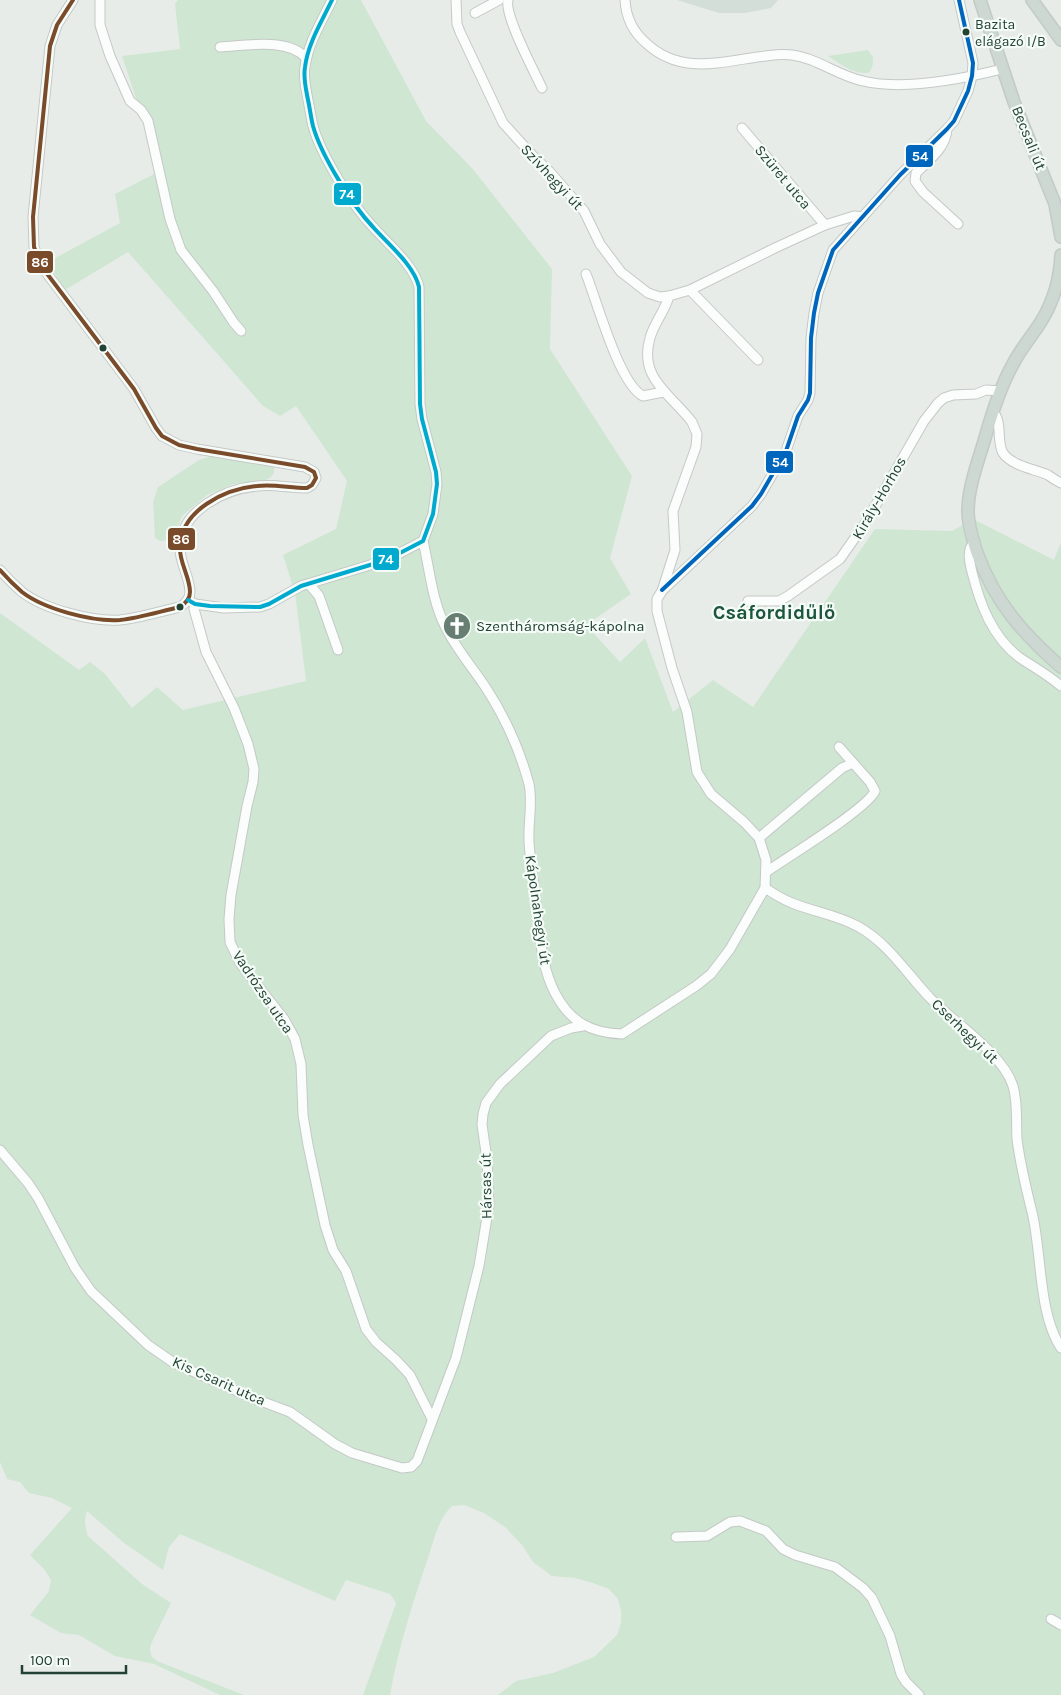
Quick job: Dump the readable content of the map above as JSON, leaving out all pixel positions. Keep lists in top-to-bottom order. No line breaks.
{"streets":{"main road":["Becsali út"],"street":["Szívhegyi út","Szüret utca","Király-Horhos","Kápolnahegyi út","Vadrózsa utca","Cserhegyi út","Hársas út","Kis Csarit utca"]},"crossings":[["Szívhegyi út","Szüret utca"],["Szívhegyi út","Kápolnahegyi út"],["Kápolnahegyi út","Cserhegyi út"],["Kápolnahegyi út","Hársas út"],["Vadrózsa utca","Hársas út"],["Vadrózsa utca","Kis Csarit utca"],["Hársas út","Kis Csarit utca"]],"districts":["Csáfordidűlő"],"places":{"other":["Bazita elágazó I/B"],"church":["Szentháromság-kápolna"]},"lines":["transit line 86","transit line 54","transit line 74"],"scale_bar":"100 m"}
